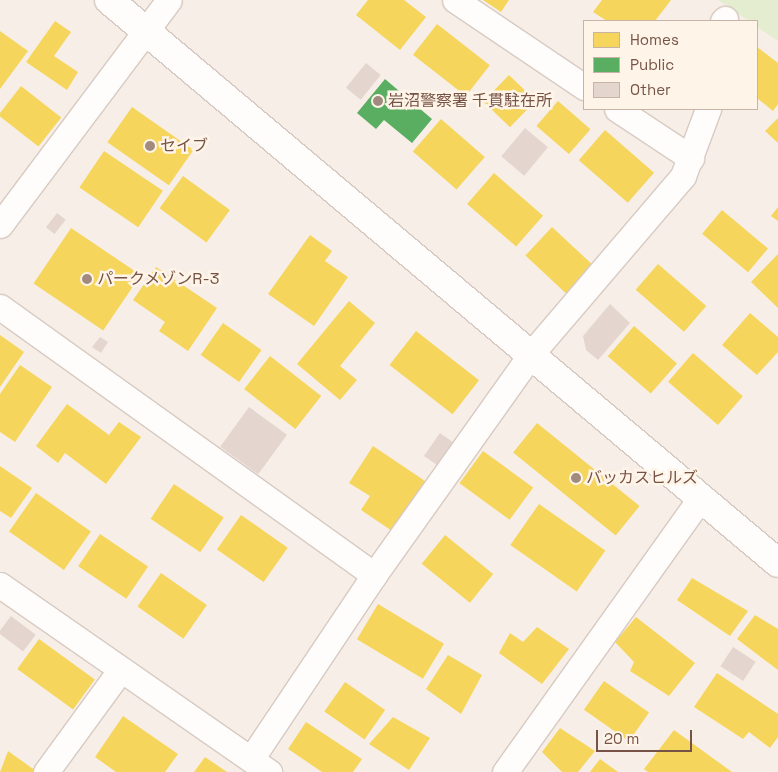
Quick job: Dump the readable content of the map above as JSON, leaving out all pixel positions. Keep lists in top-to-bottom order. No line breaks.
{"places":["岩沼警察署 千貫駐在所","セイブ","パークメゾンR-3","バッカスヒルズ"],"legend":["Homes","Public","Other"],"scale_bar":"20 m"}
